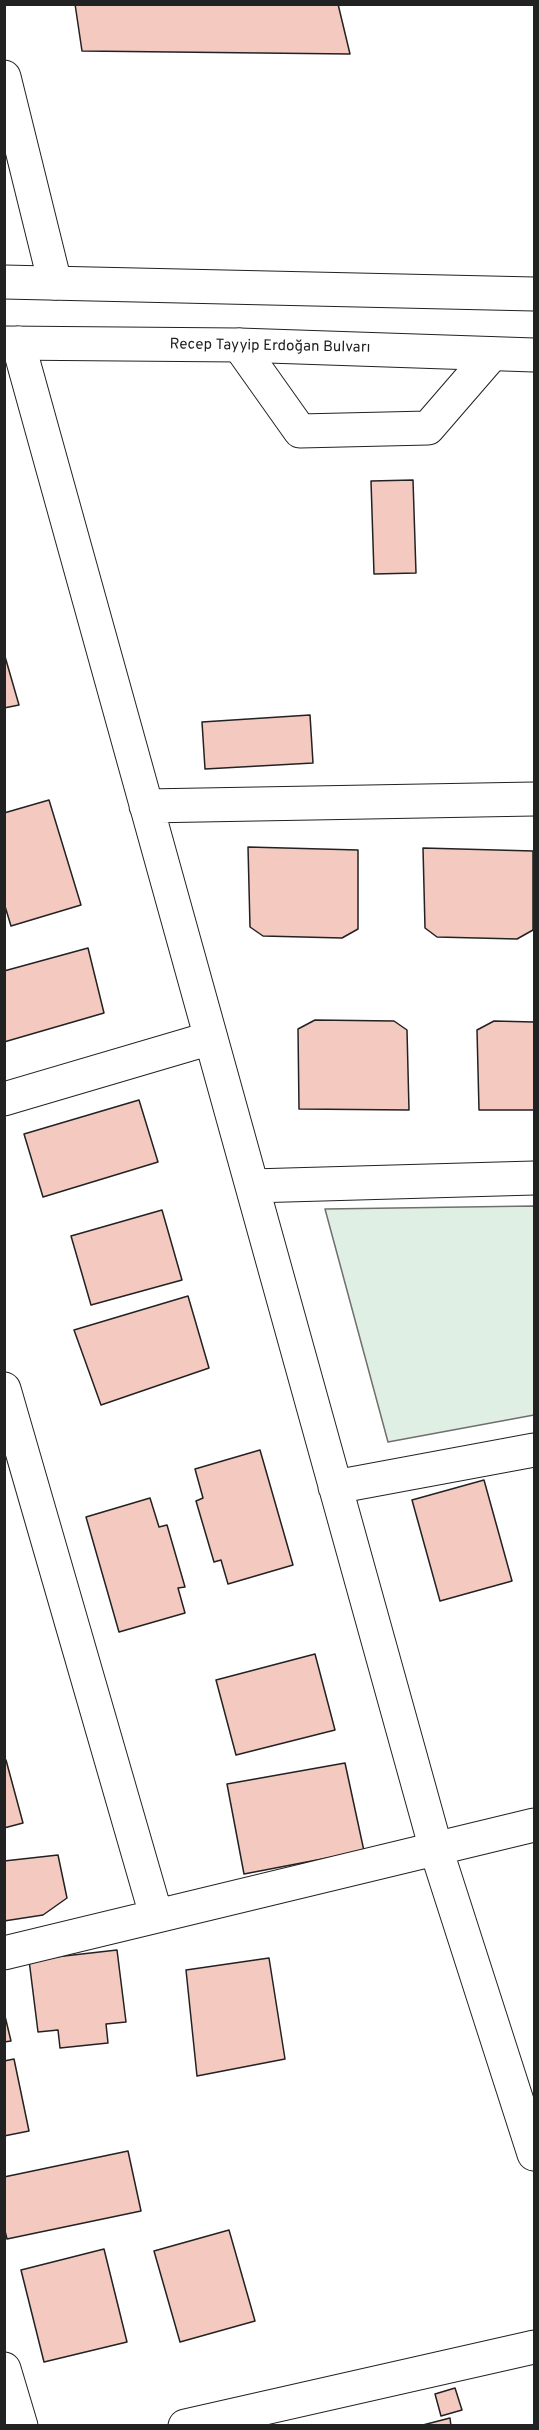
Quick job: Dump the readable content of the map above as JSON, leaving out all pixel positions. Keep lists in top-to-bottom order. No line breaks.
{"streets":{"main road":["Recep Tayyip Erdoğan Bulvarı"]}}
